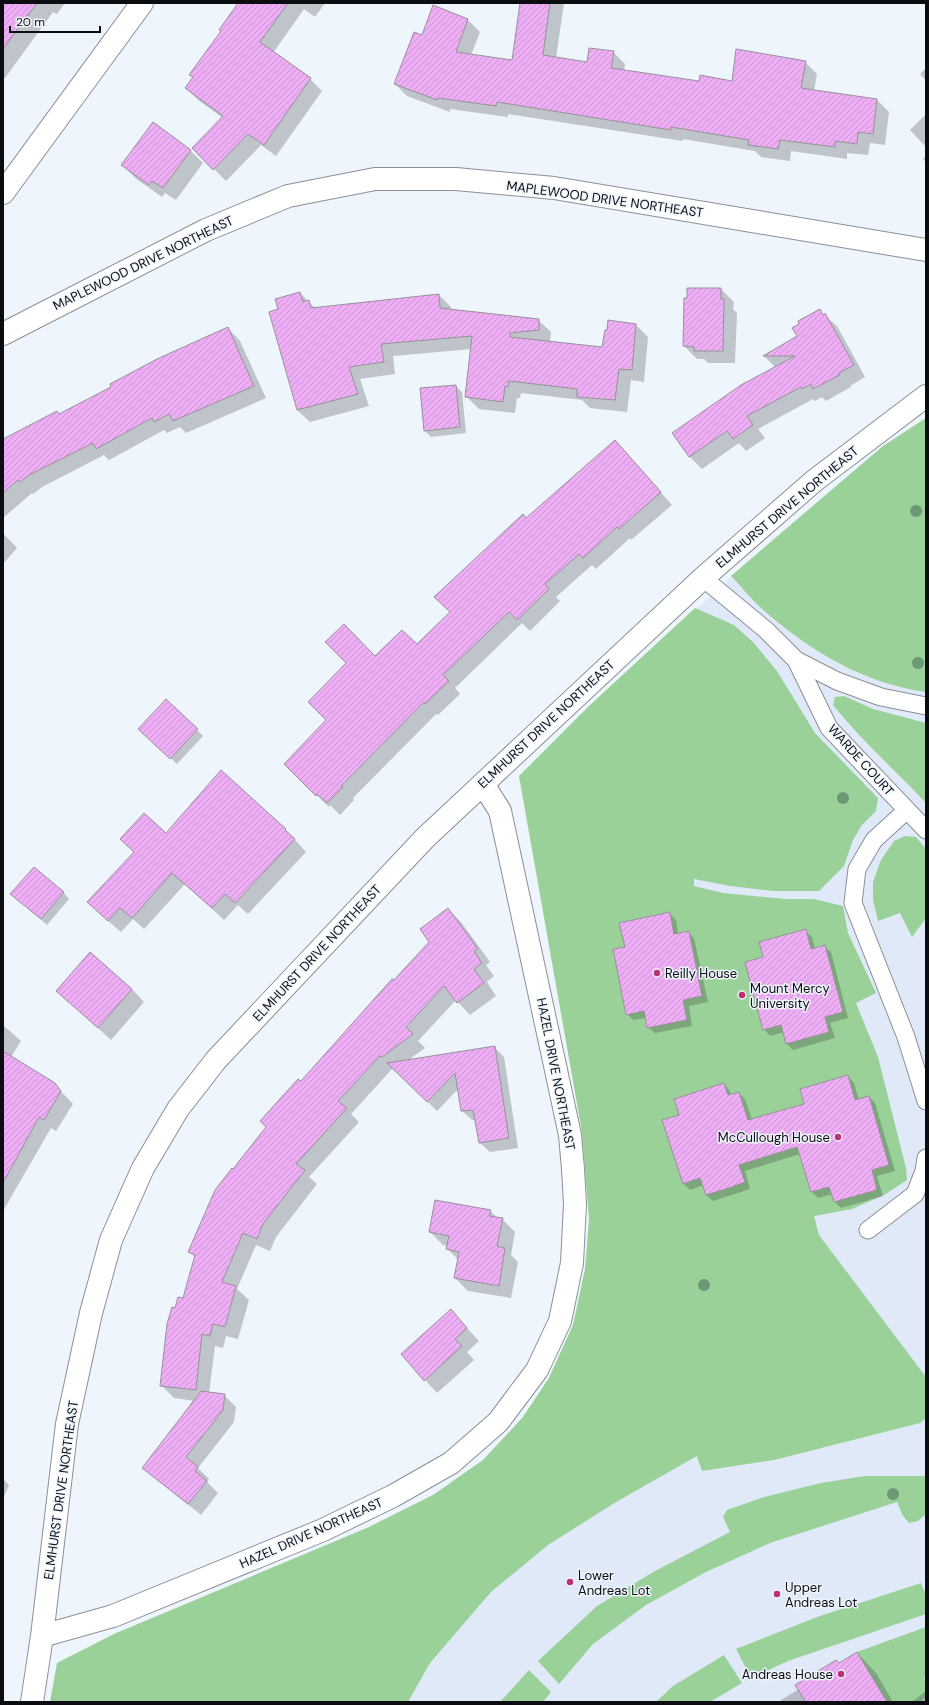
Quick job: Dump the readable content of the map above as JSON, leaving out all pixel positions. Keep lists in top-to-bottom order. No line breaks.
{"streets":{"street":["MAPLEWOOD DRIVE NORTHEAST","ELMHURST DRIVE NORTHEAST","HAZEL DRIVE NORTHEAST"],"lane":["WARDE COURT"]},"crossings":[["ELMHURST DRIVE NORTHEAST","HAZEL DRIVE NORTHEAST"]],"places":["Reilly House","Mount Mercy University","McCullough House","Lower Andreas Lot","Upper Andreas Lot","Andreas House"],"scale_bar":"20 m"}
